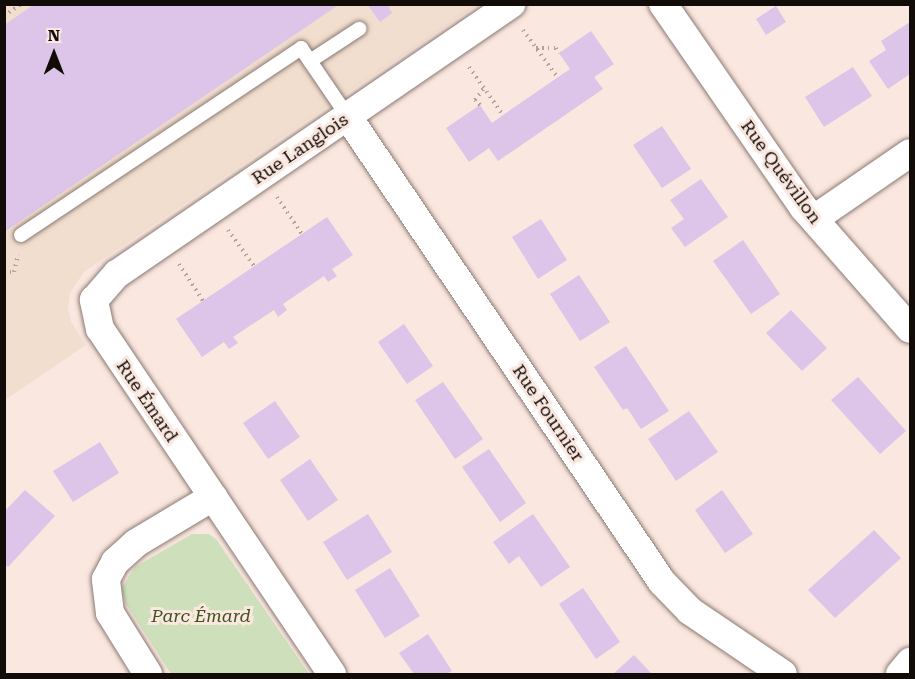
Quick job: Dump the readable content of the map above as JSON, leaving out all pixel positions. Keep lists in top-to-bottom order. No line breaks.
{"streets":{"street":["Rue Langlois","Rue Quévillon","Rue Émard","Rue Fournier"]},"crossings":[["Rue Langlois","Rue Émard"],["Rue Langlois","Rue Fournier"]],"parks":["Parc Émard"],"north":"top"}
